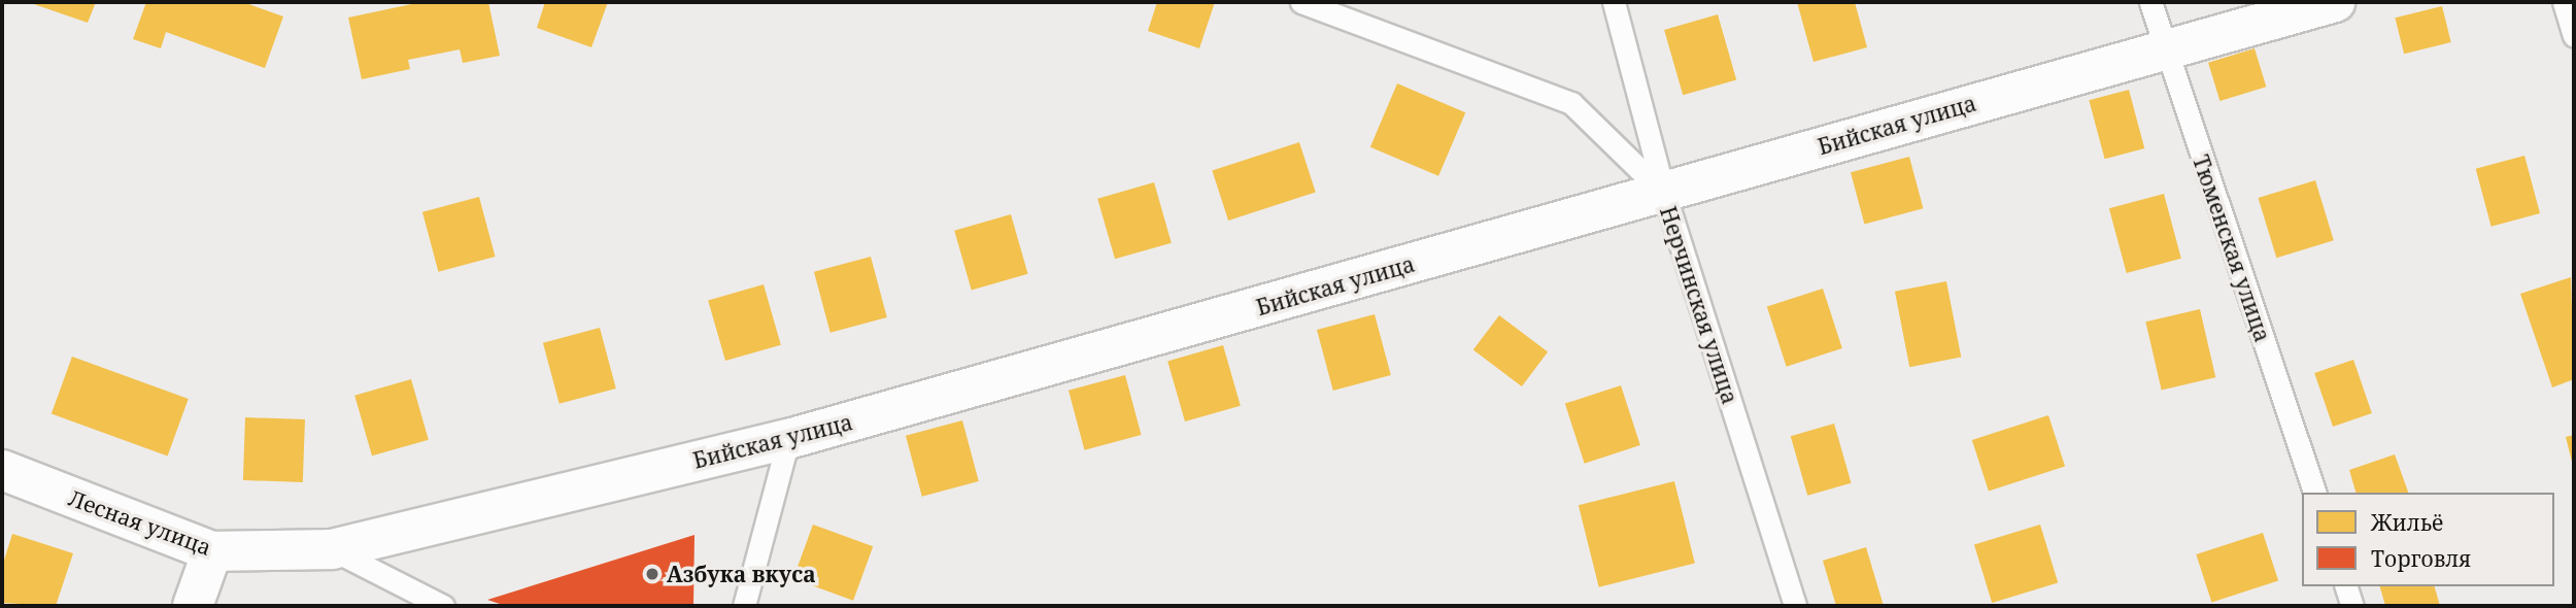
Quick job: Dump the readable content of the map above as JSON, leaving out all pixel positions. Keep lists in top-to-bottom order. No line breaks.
{"streets":{"street":["Бийская улица","Лесная улица"],"lane":["Тюменская улица","Нерчинская улица"]},"crossings":[["Бийская улица","Тюменская улица"],["Бийская улица","Нерчинская улица"],["Бийская улица","Лесная улица"]],"places":["Азбука вкуса"],"legend":["Жильё","Торговля"]}
